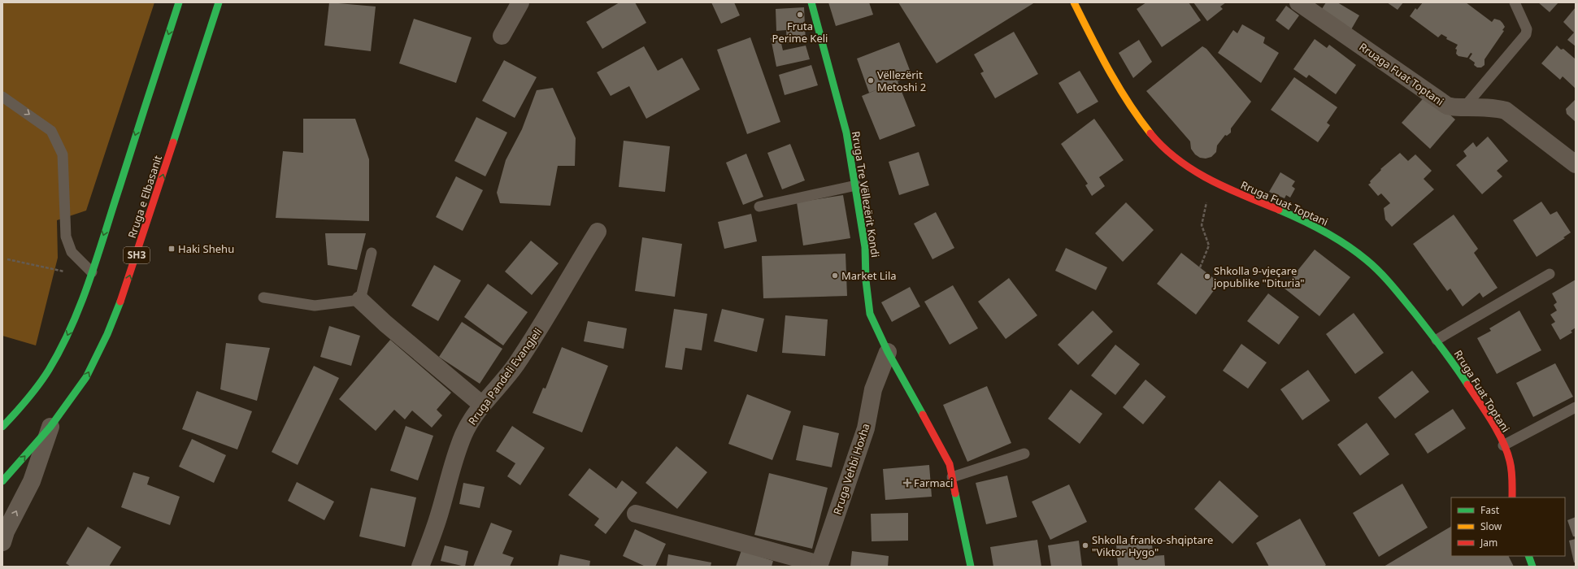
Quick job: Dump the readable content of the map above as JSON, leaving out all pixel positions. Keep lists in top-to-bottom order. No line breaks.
{"streets":{"street":["Rruaga Fuat Toptani","Rruga Tre Vëllezërit Kondi","Rruga e Elbasanit","Rruga Fuat Toptani","SH3","Rruga Pandeli Evangjeli","Rruga Vehbi Hoxha"]},"crossings":[["Rruga Tre Vëllezërit Kondi","Rruga Vehbi Hoxha"]],"places":{"other":["Fruta Perime Keli","Vëllezërit Metoshi 2","Market Lila","Shkolla 9-vjeçare jopublike \"Dituria\"","Shkolla franko-shqiptare \"Viktor Hygo\""],"transit":["Haki Shehu"],"health":["Farmaci"]},"legend":["Fast","Slow","Jam"]}
